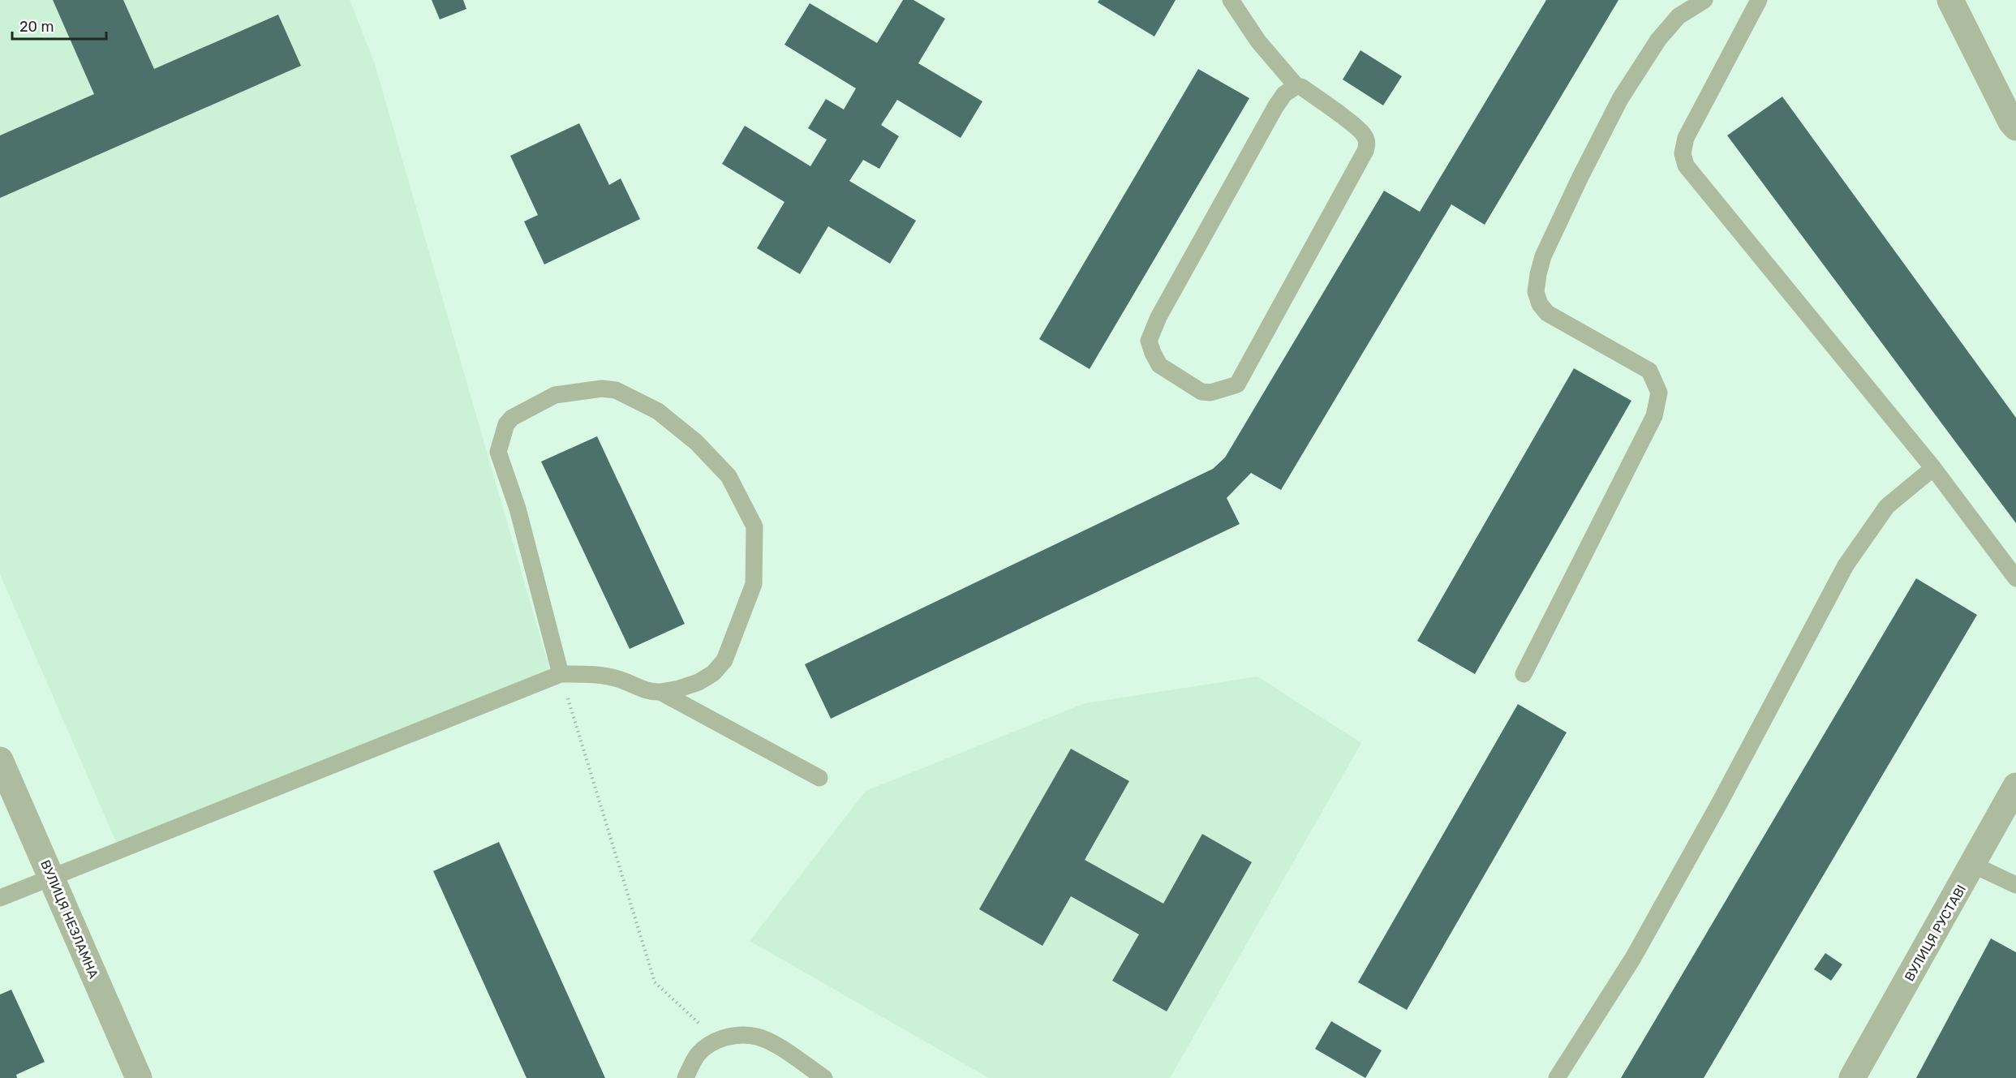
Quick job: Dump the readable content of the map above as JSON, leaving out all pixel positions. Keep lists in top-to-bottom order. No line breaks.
{"streets":{"street":["ВУЛИЦЯ НЕЗЛАМНА","ВУЛИЦЯ РУСТАВІ"]},"scale_bar":"20 m"}
